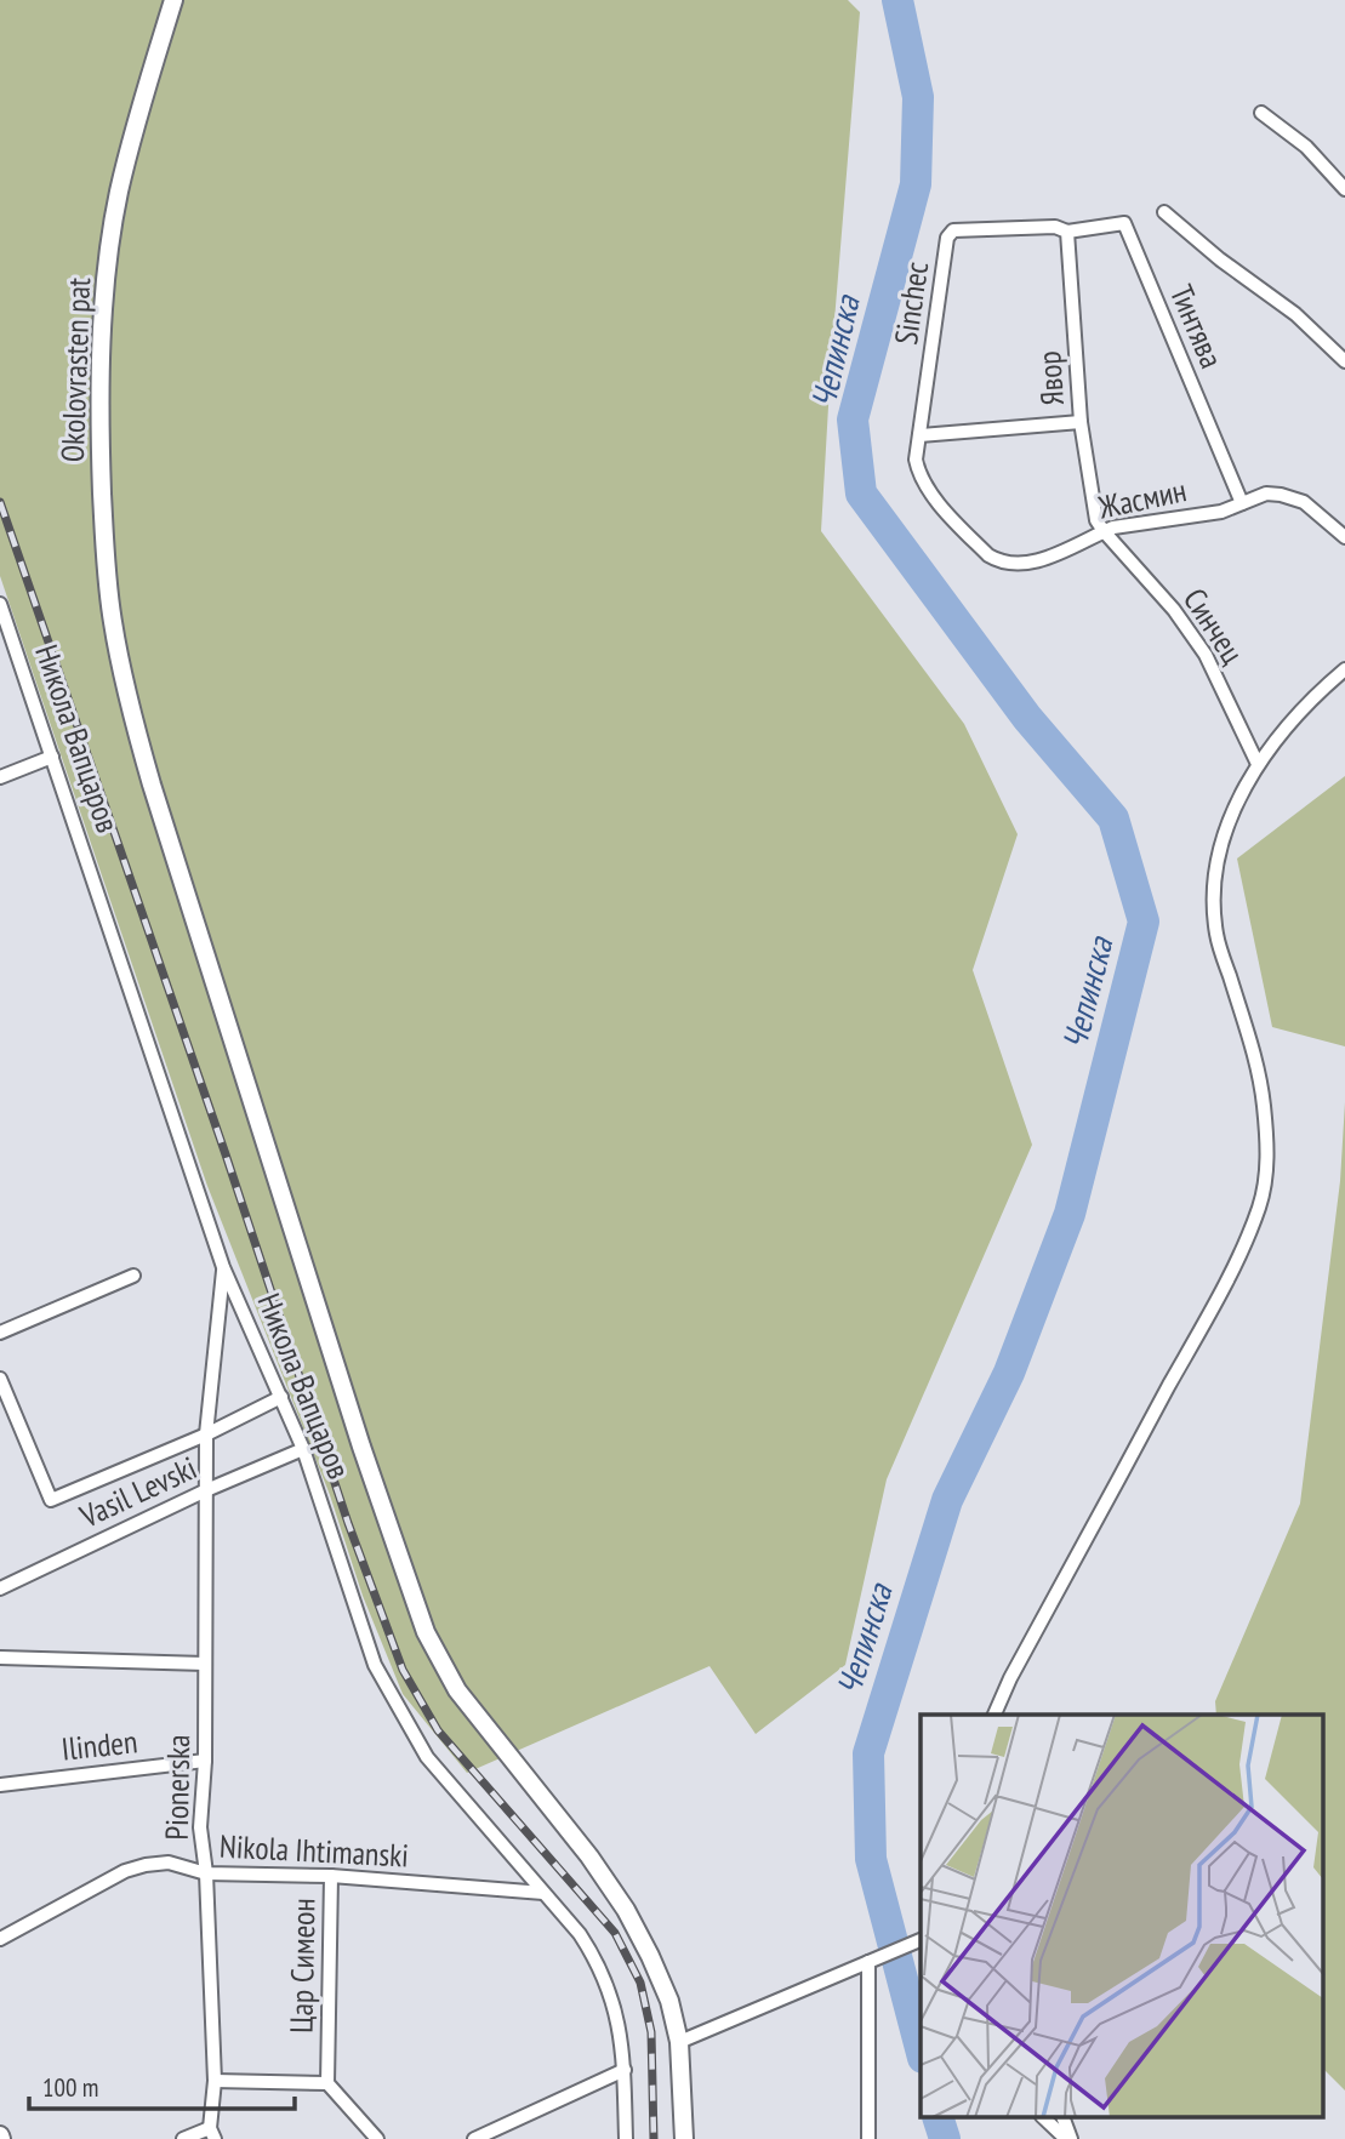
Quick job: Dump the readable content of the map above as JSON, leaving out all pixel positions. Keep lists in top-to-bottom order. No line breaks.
{"streets":{"street":["Sinchec","Тинтява","Okolovrasten pat","Явор","Жасмин","Синчец","Никола Вапцаров","Vasil Levski","Ilinden","Pionerska","Nikola Ihtimanski","Цар Симеон"]},"crossings":[["Sinchec","Тинтява"],["Sinchec","Явор"],["Sinchec","Жасмин"],["Тинтява","Явор"],["Тинтява","Жасмин"],["Okolovrasten pat","Никола Вапцаров"],["Явор","Жасмин"],["Явор","Синчец"],["Жасмин","Синчец"],["Никола Вапцаров","Vasil Levski"],["Никола Вапцаров","Pionerska"],["Никола Вапцаров","Nikola Ihtimanski"],["Vasil Levski","Pionerska"],["Ilinden","Pionerska"],["Pionerska","Nikola Ihtimanski"],["Nikola Ihtimanski","Цар Симеон"]],"water":["Чепинска"],"scale_bar":"100 m"}
